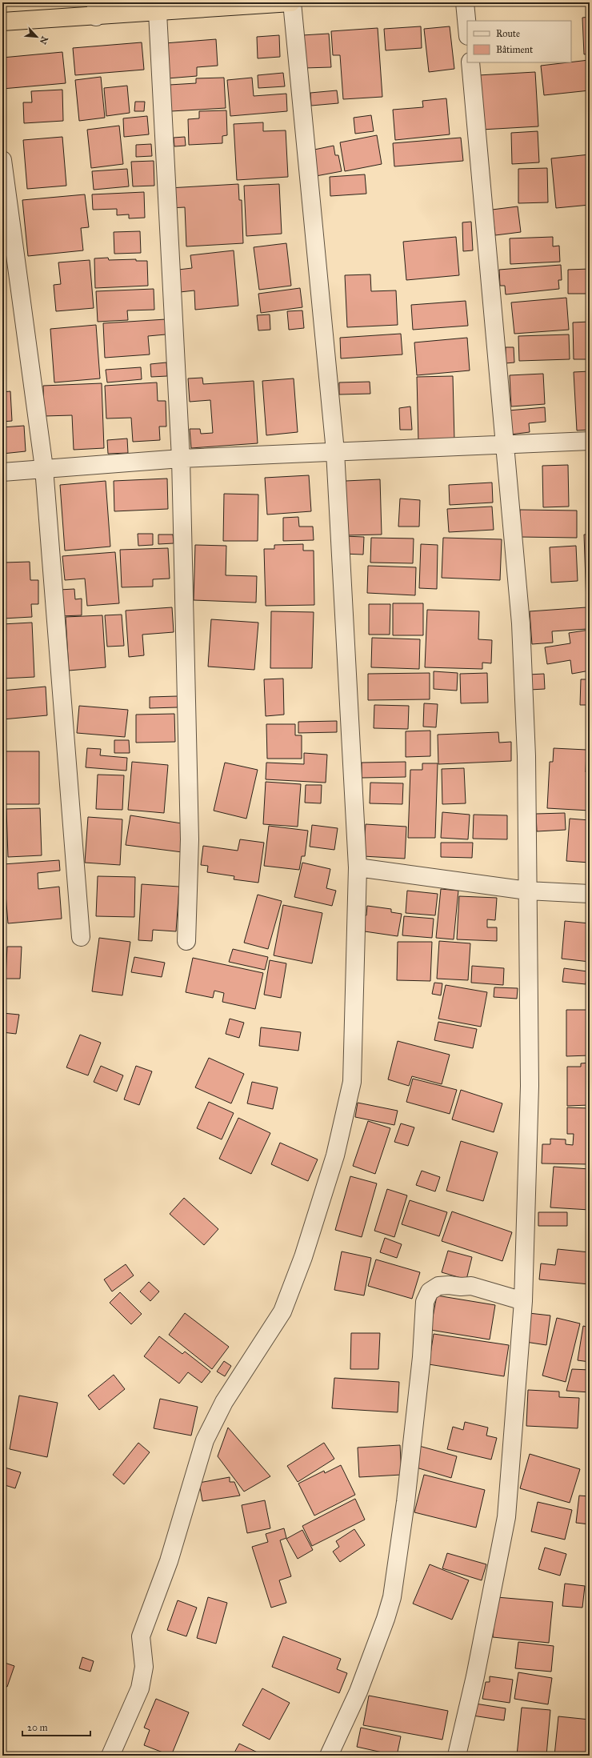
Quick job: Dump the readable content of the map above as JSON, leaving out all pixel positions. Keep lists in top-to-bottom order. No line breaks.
{"legend":["Route","Bâtiment"],"scale_bar":"20 m","north":"bottom right"}
